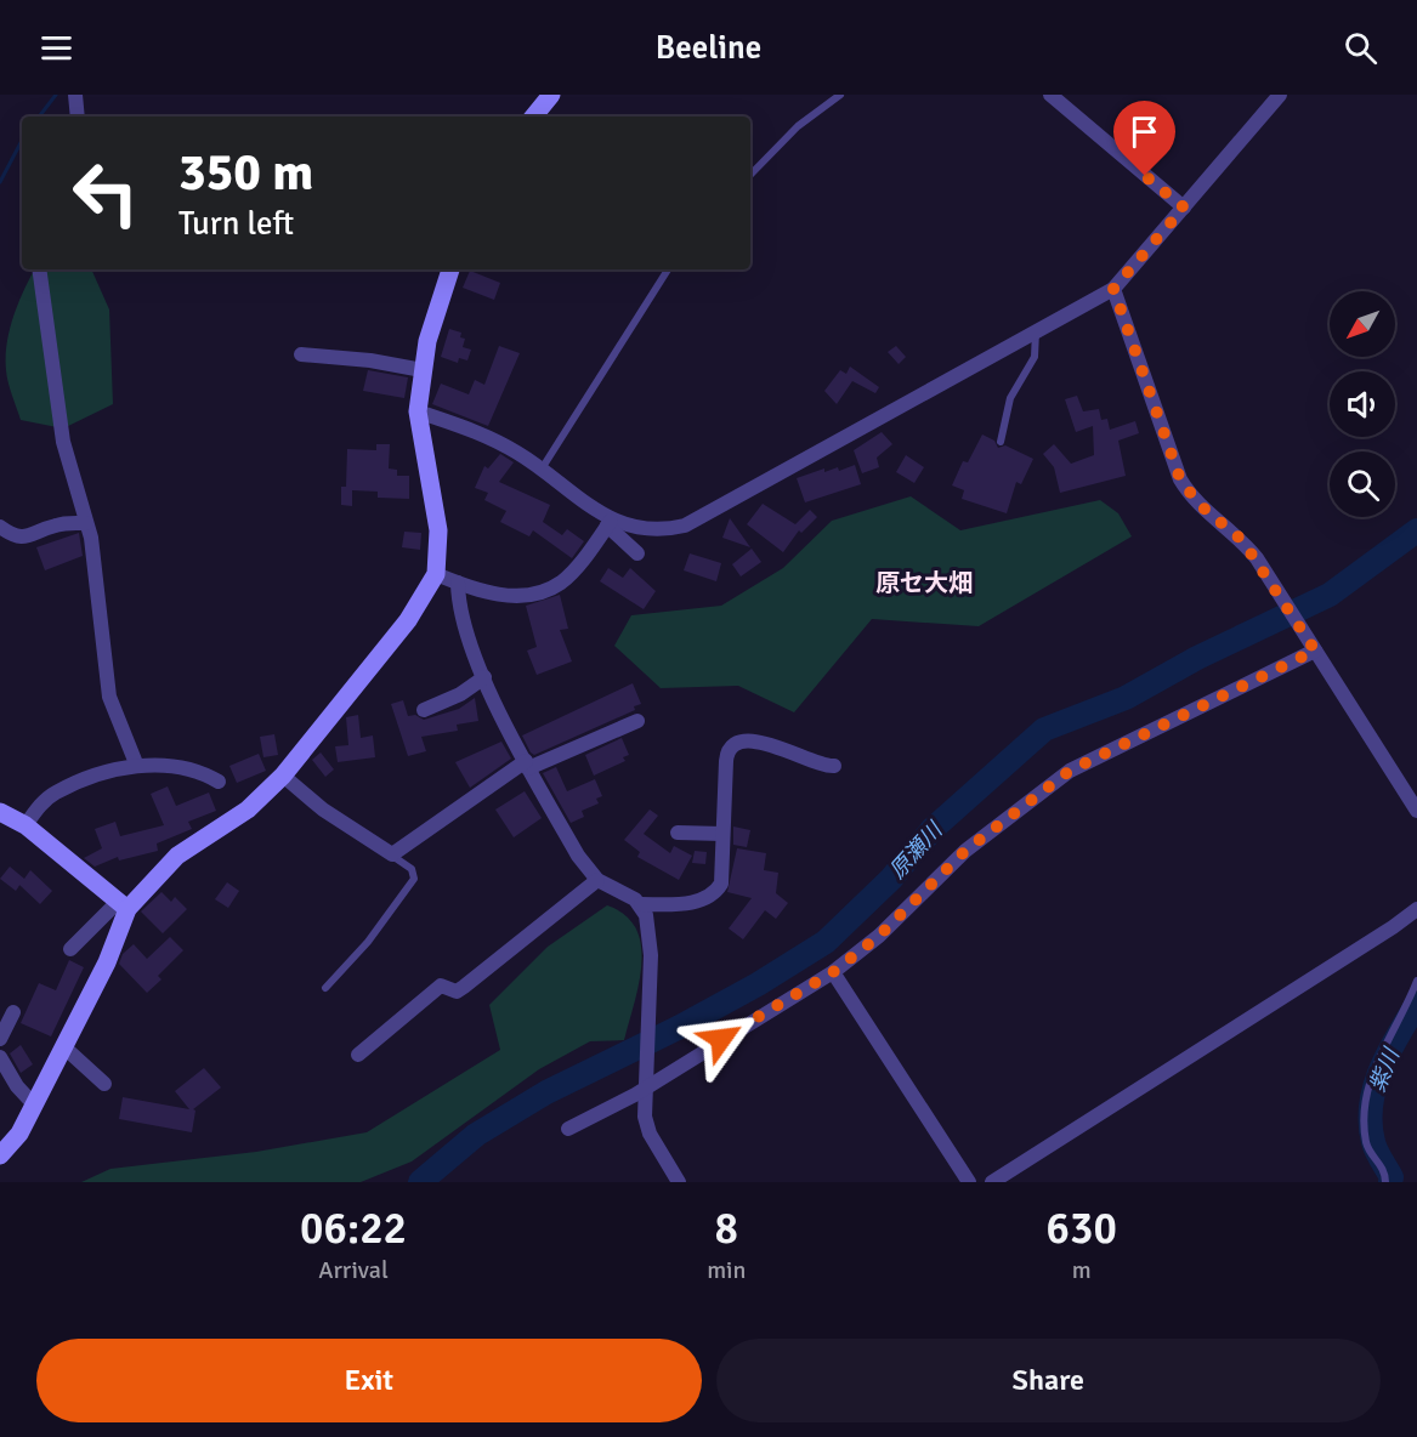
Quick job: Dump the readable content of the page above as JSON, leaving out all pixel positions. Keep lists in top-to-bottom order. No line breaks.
{"districts":["原セ大畑"],"water":["原瀬川","紫川"],"north":"bottom left","page":{"header":"Beeline","turn":["350 m","Turn left"],"eta":["06:22","Arrival","8","min","630","m"],"buttons":["Exit","Share"]}}
